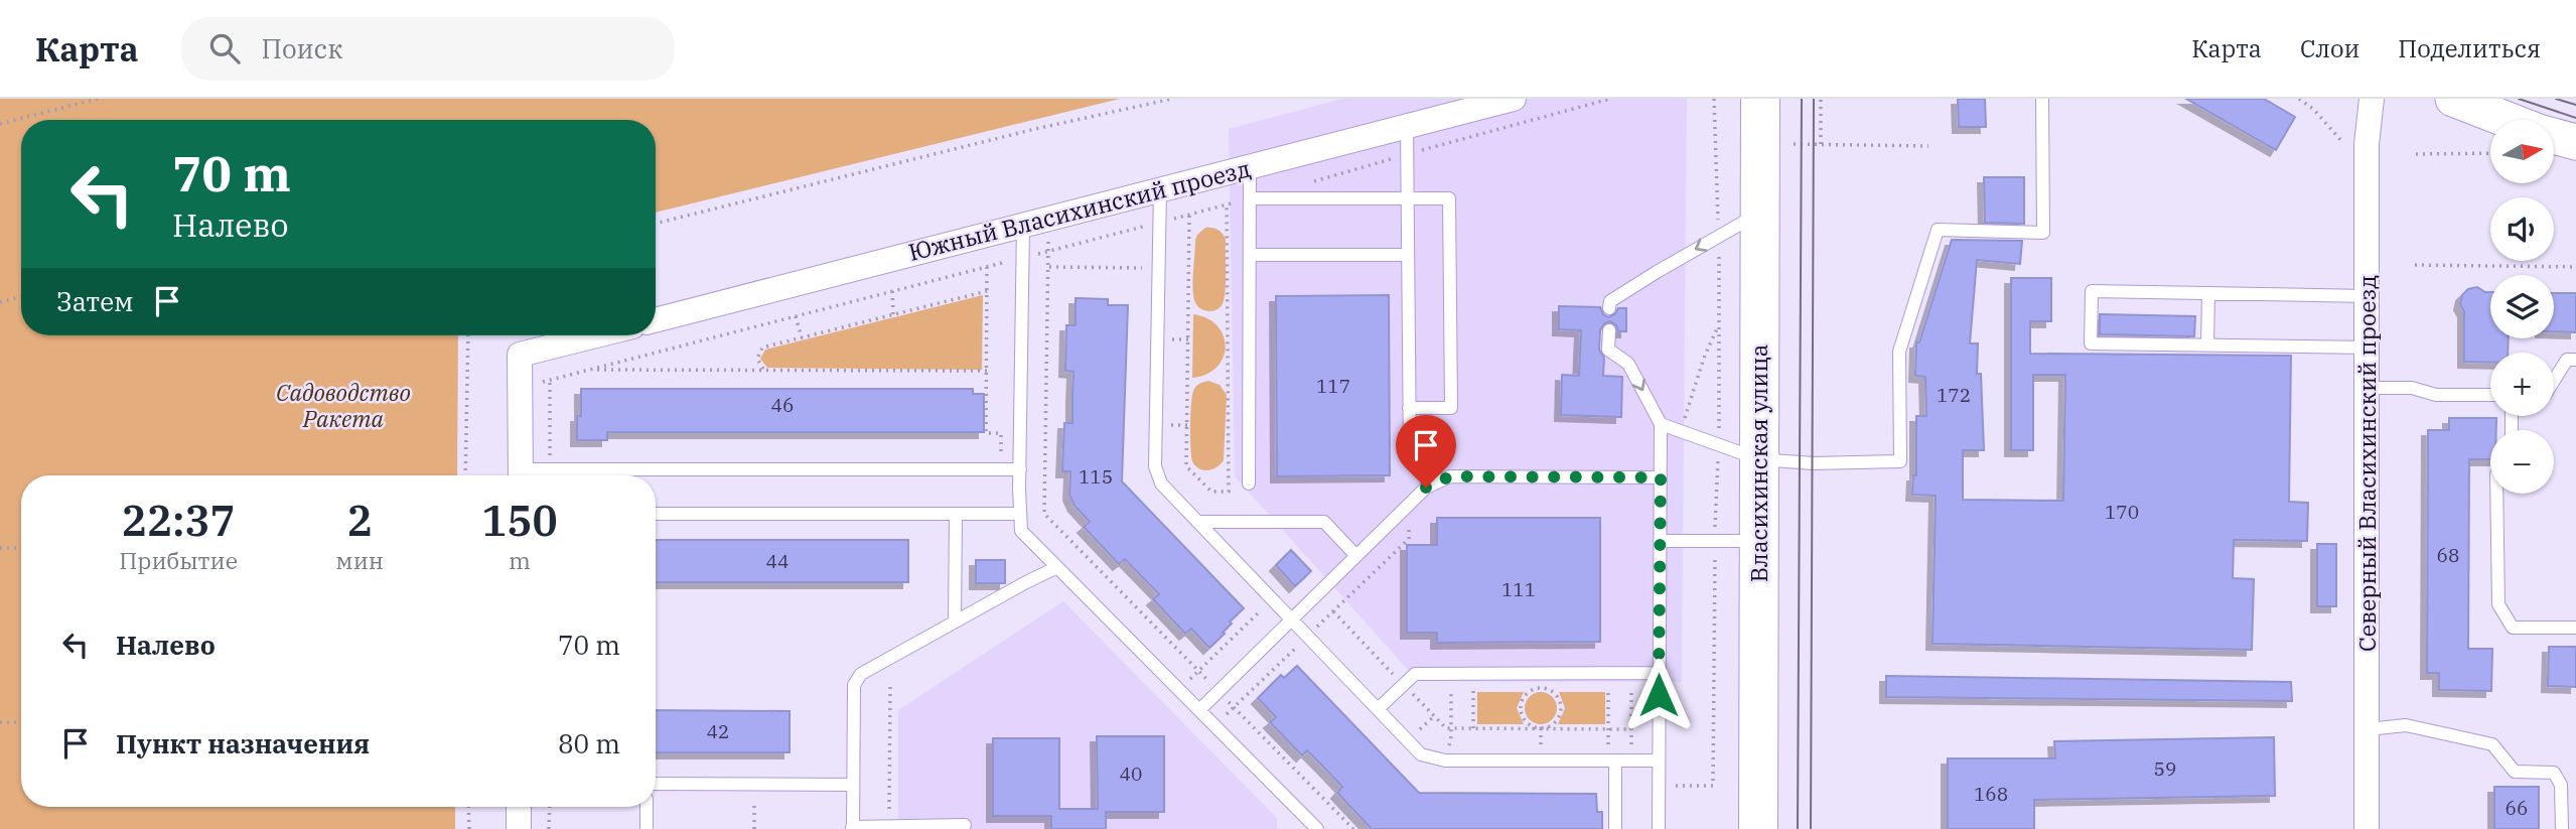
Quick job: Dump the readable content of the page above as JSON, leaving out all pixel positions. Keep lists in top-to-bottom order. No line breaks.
{"streets":{"highway":["Власихинская улица"],"street":["Южный Власихинский проезд","Северный Власихинский проезд"]},"parks":["Садоводство Ракета"],"house_numbers":["117","172","46","115","170","68","44","111","42","59","40","168","66"],"north":"right","page":{"header":"Карта","search":"Поиск","nav":["Карта","Слои","Поделиться"],"map_buttons":["+","−"],"turn":["70 m","Налево"],"then":"Затем","eta":["22:37","Прибытие","2","мин","150","m"],"list":[{"name":"Налево","value":"70 m"},{"name":"Пункт назначения","value":"80 m"}]}}
